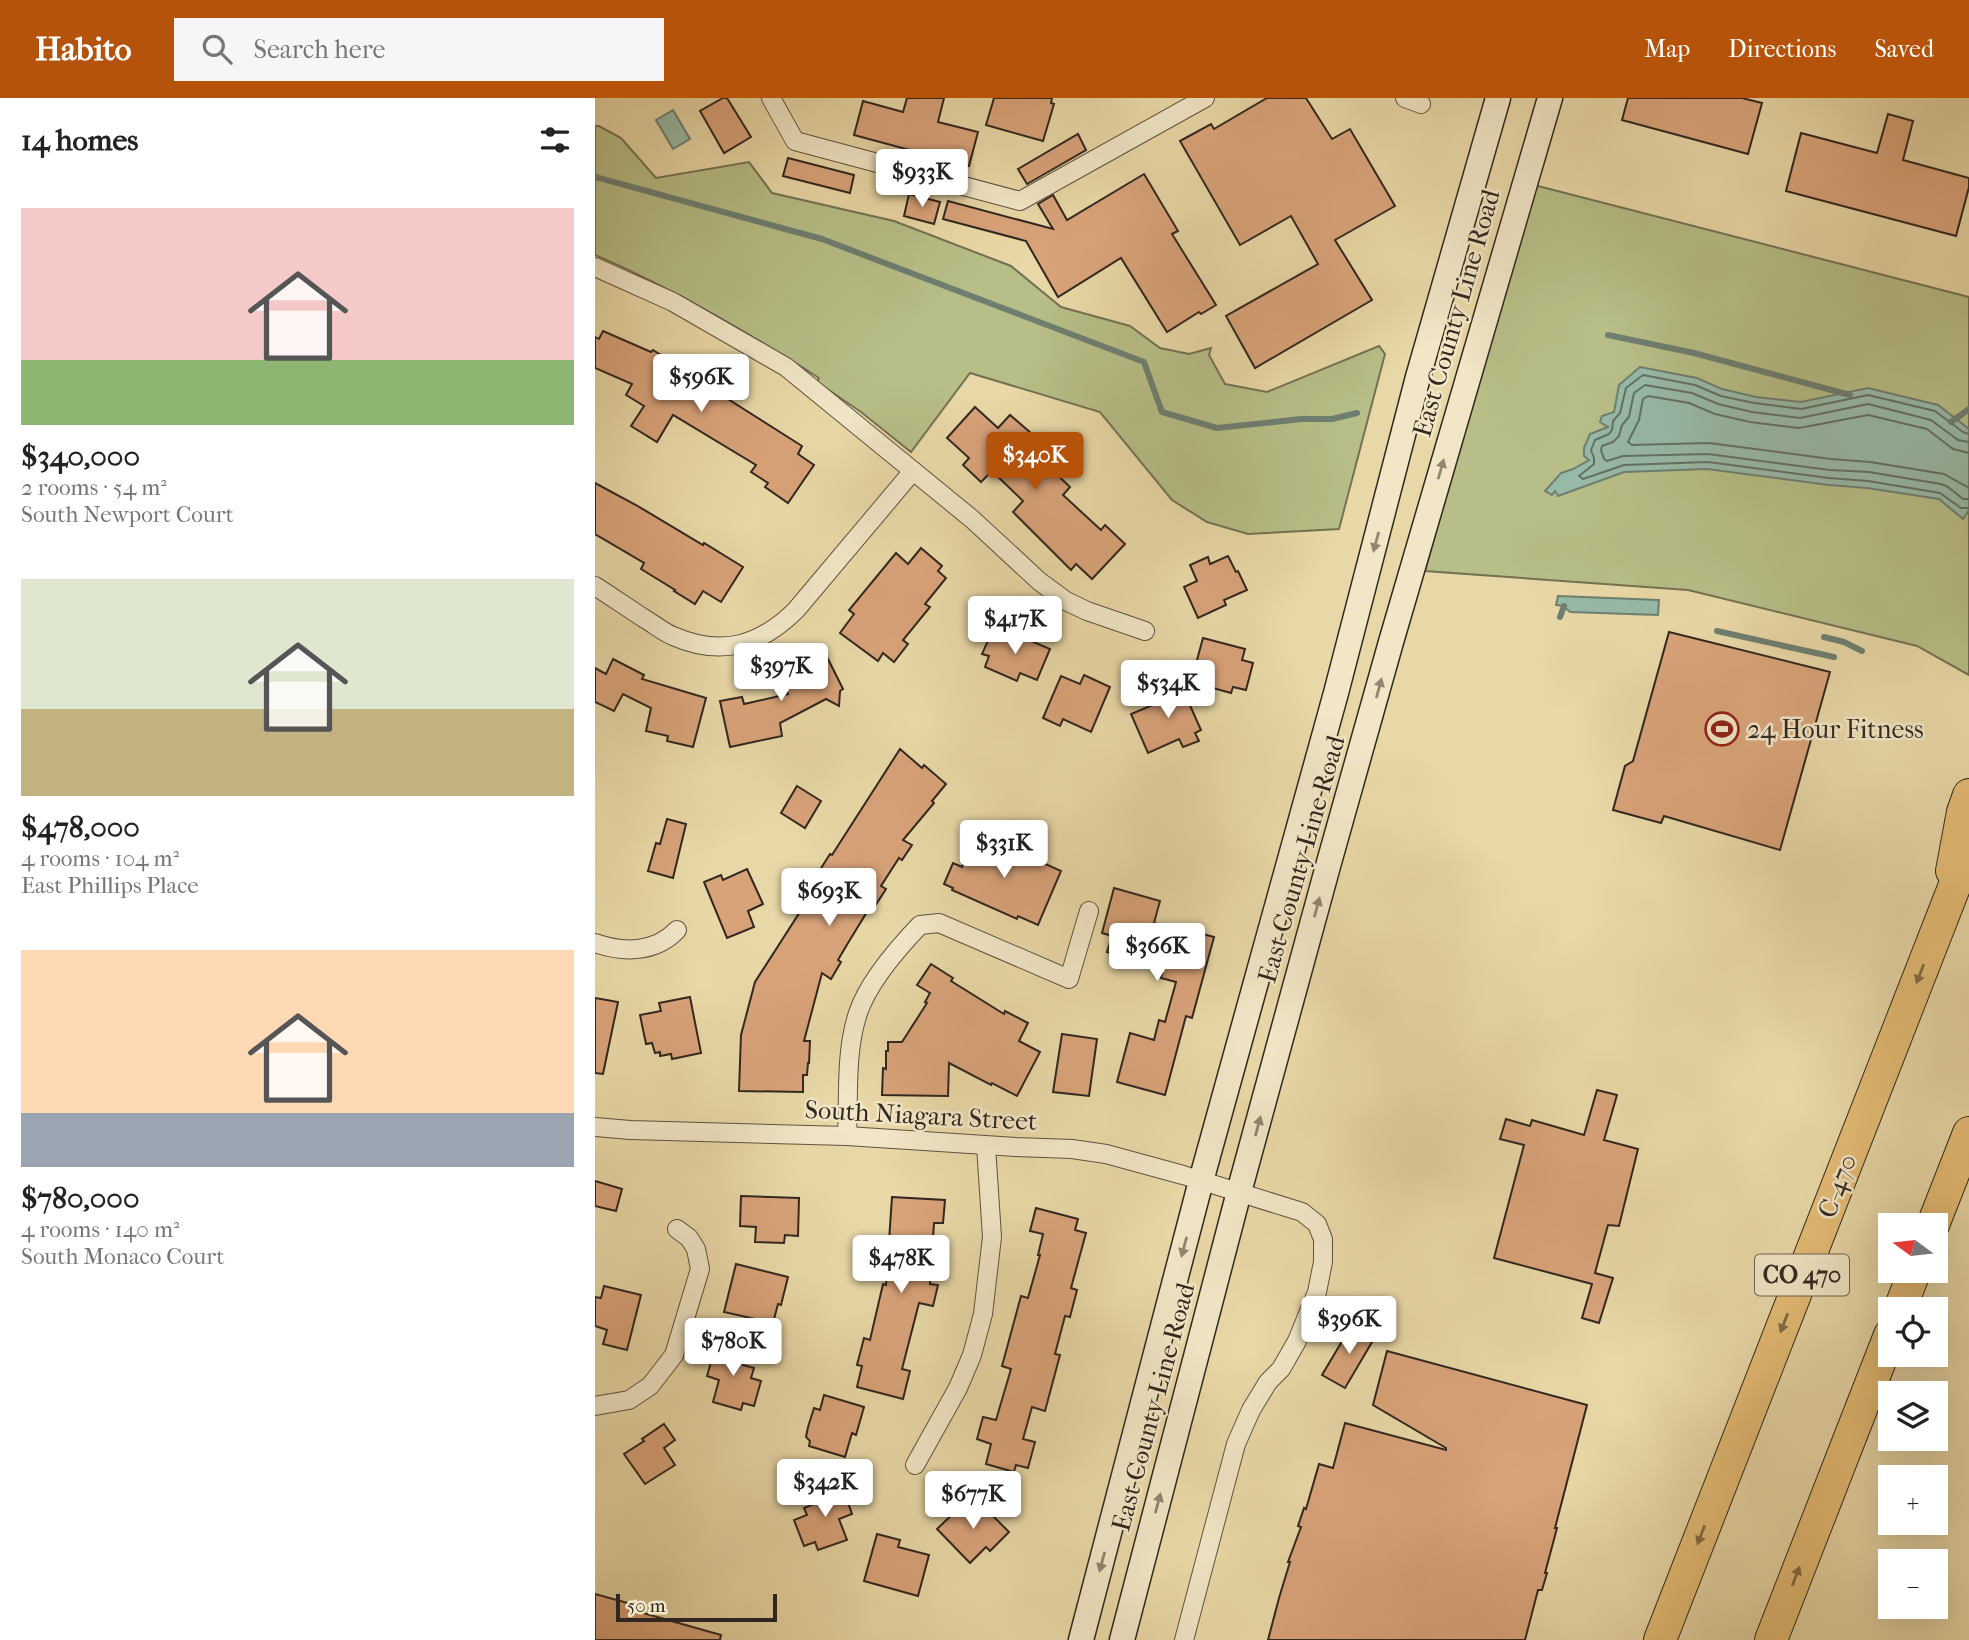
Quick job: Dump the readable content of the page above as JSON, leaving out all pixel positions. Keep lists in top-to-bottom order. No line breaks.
{"streets":{"highway":["C-470","CO 470"],"main road":["East County Line Road"],"street":["South Niagara Street"]},"crossings":[["East County Line Road","South Niagara Street"]],"places":{"sports":["24 Hour Fitness"]},"scale_bar":"50 m","north":"left","page":{"header":"Habito","search":"Search here","nav":["Map","Directions","Saved"],"heading":"14 homes","price":["$933K","$596K","$340K","$417K","$397K","$534K","$331K","$693K","$366K","$478K","$396K","$780K","$342K","$677K"],"list":[{"name":"$340,000","note":"2 rooms · 54 m² · South Newport Court"},{"name":"$478,000","note":"4 rooms · 104 m² · East Phillips Place"},{"name":"$780,000","note":"4 rooms · 140 m² · South Monaco Court"}],"map_buttons":["+","−"],"scale":"50 m"}}
